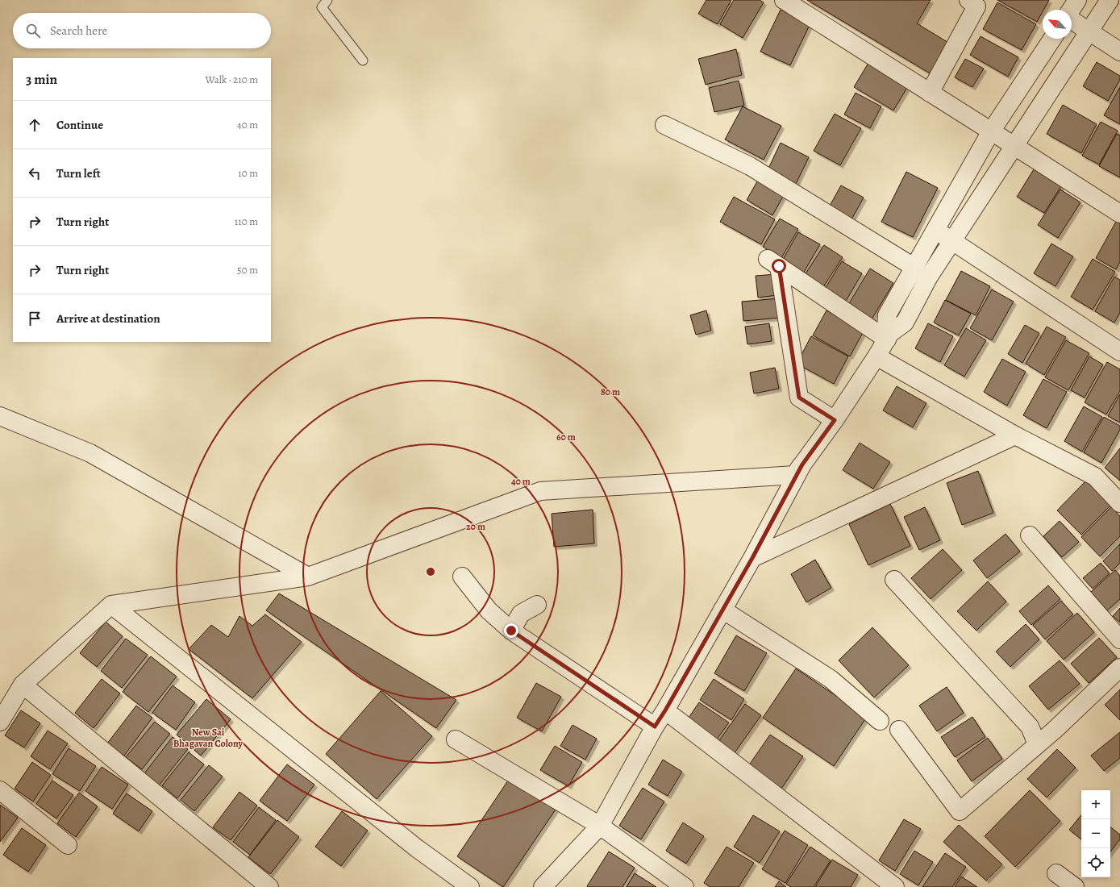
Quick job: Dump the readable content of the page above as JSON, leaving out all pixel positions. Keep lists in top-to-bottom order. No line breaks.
{"districts":["New Sai Bhagavan Colony"],"north":"top left","page":{"search":"Search here","heading":["3 min","Walk · 210 m"],"list":[["Continue","40 m"],["Turn left","10 m"],["Turn right","110 m"],["Turn right","50 m"],"Arrive at destination"],"map_buttons":["+","−"]},"rings":["80 m","60 m","40 m","20 m"]}
